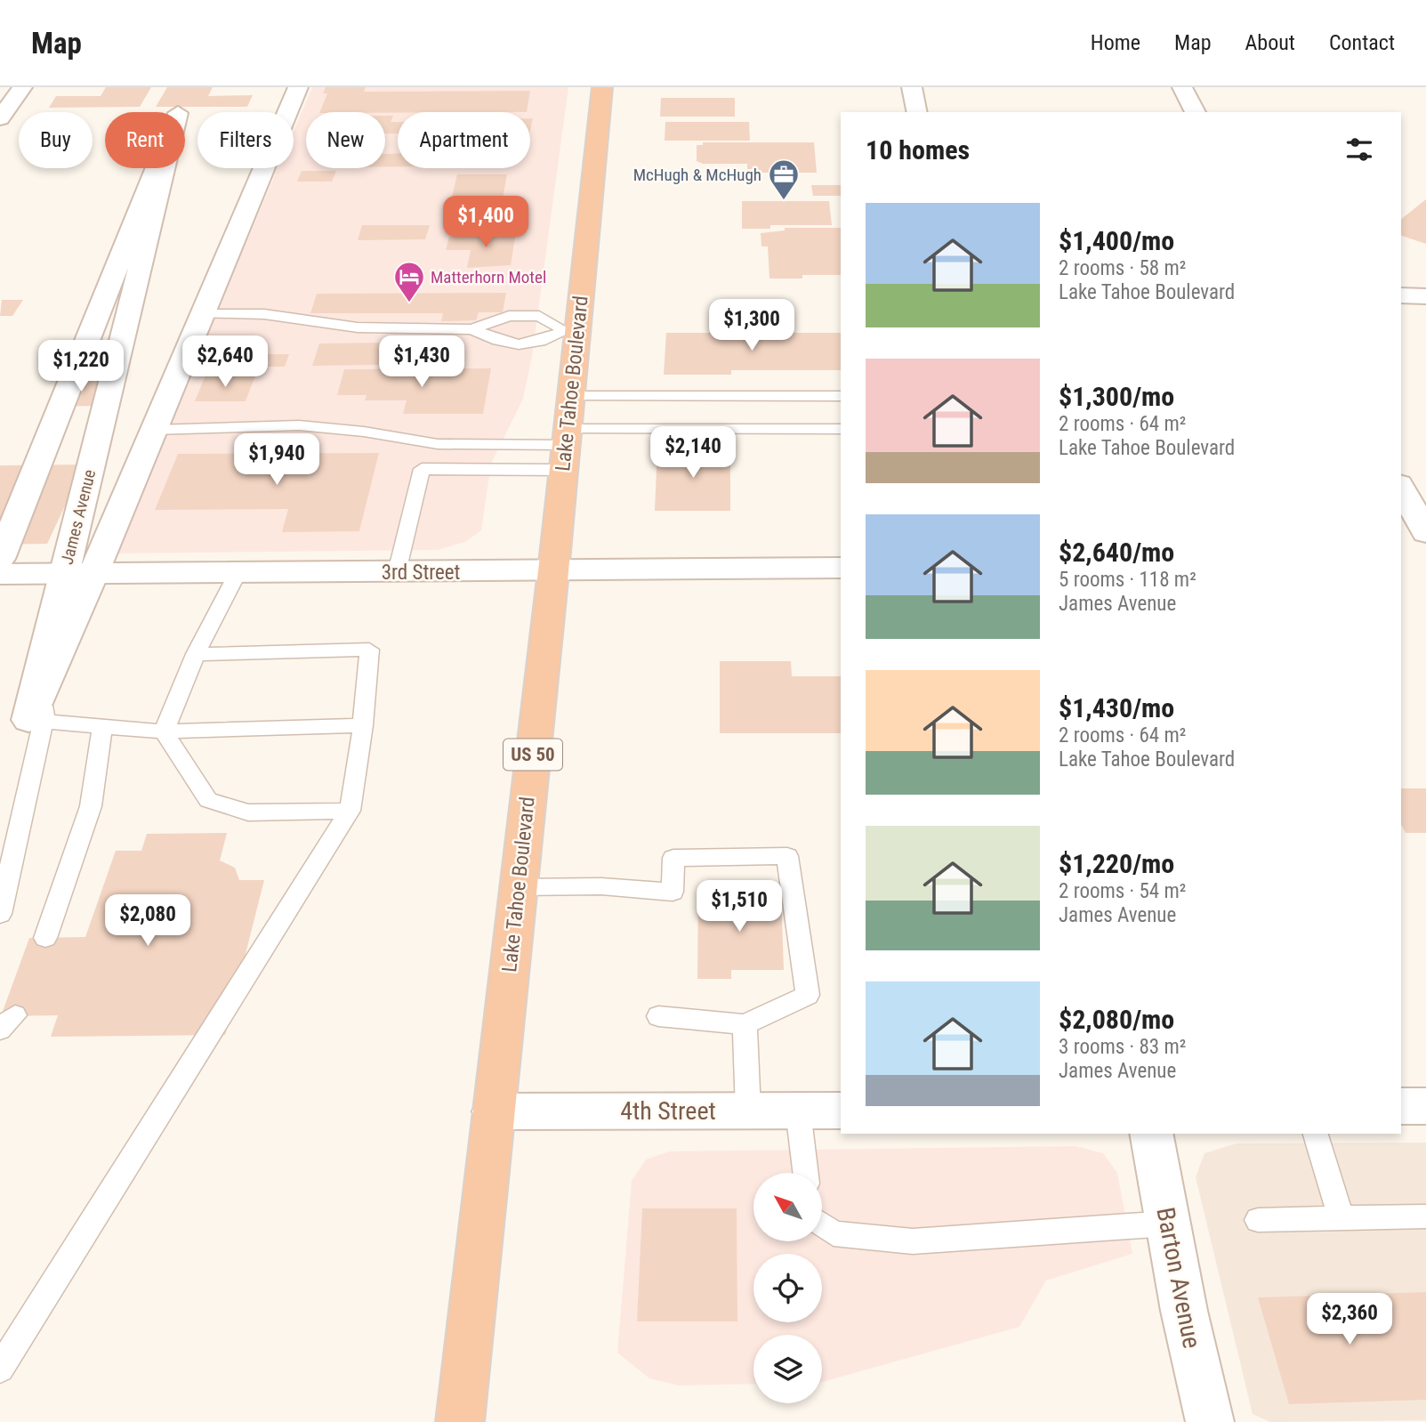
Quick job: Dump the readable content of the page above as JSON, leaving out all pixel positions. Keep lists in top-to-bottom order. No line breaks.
{"streets":{"highway":["Lake Tahoe Boulevard","US 50"],"street":["James Avenue","3rd Street","4th Street","Barton Avenue"]},"crossings":[["Lake Tahoe Boulevard","3rd Street"],["Lake Tahoe Boulevard","4th Street"],["James Avenue","3rd Street"]],"places":{"office":["McHugh & McHugh"],"hotel":["Matterhorn Motel"]},"north":"top left","page":{"header":"Map","nav":["Home","Map","About","Contact"],"chip":["Buy","Rent","Filters","New","Apartment"],"heading":"10 homes","list":[{"name":"$1,400/mo","note":"2 rooms · 58 m² · Lake Tahoe Boulevard"},{"name":"$1,300/mo","note":"2 rooms · 64 m² · Lake Tahoe Boulevard"},{"name":"$2,640/mo","note":"5 rooms · 118 m² · James Avenue"},{"name":"$1,430/mo","note":"2 rooms · 64 m² · Lake Tahoe Boulevard"},{"name":"$1,220/mo","note":"2 rooms · 54 m² · James Avenue"},{"name":"$2,080/mo","note":"3 rooms · 83 m² · James Avenue"}],"price":["$1,400","$1,300","$2,640","$1,430","$1,220","$2,140","$1,940","$1,510","$2,080","$2,360"]}}
